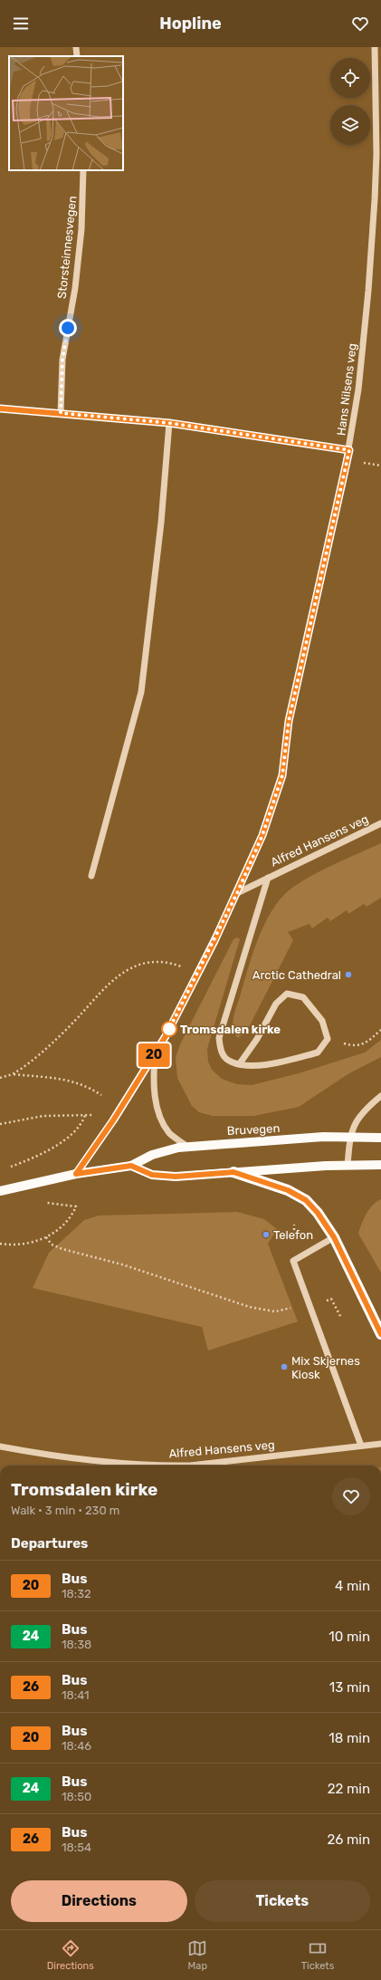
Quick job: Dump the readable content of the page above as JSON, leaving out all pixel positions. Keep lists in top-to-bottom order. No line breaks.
{"streets":{"main road":["Bruvegen"],"street":["Storsteinnesvegen","Hans Nilsens veg","Alfred Hansens veg"]},"crossings":[["Hans Nilsens veg","Alfred Hansens veg"]],"places":["Arctic Cathedral","Tromsdalen kirke","Telefon","Mix Skjernes Kiosk"],"lines":["bus line 20"],"page":{"header":"Hopline","on_map":"20","heading":[["Tromsdalen kirke","Walk · 3 min · 230 m"],"Departures"],"list":[{"mark":"20","name":"Bus","note":"18:32","value":"4 min"},{"mark":"24","name":"Bus","note":"18:38","value":"10 min"},{"mark":"26","name":"Bus","note":"18:41","value":"13 min"},{"mark":"20","name":"Bus","note":"18:46","value":"18 min"},{"mark":"24","name":"Bus","note":"18:50","value":"22 min"},{"mark":"26","name":"Bus","note":"18:54","value":"26 min"}],"buttons":["Directions","Tickets"],"tabs":["Directions","Map","Tickets"]}}
